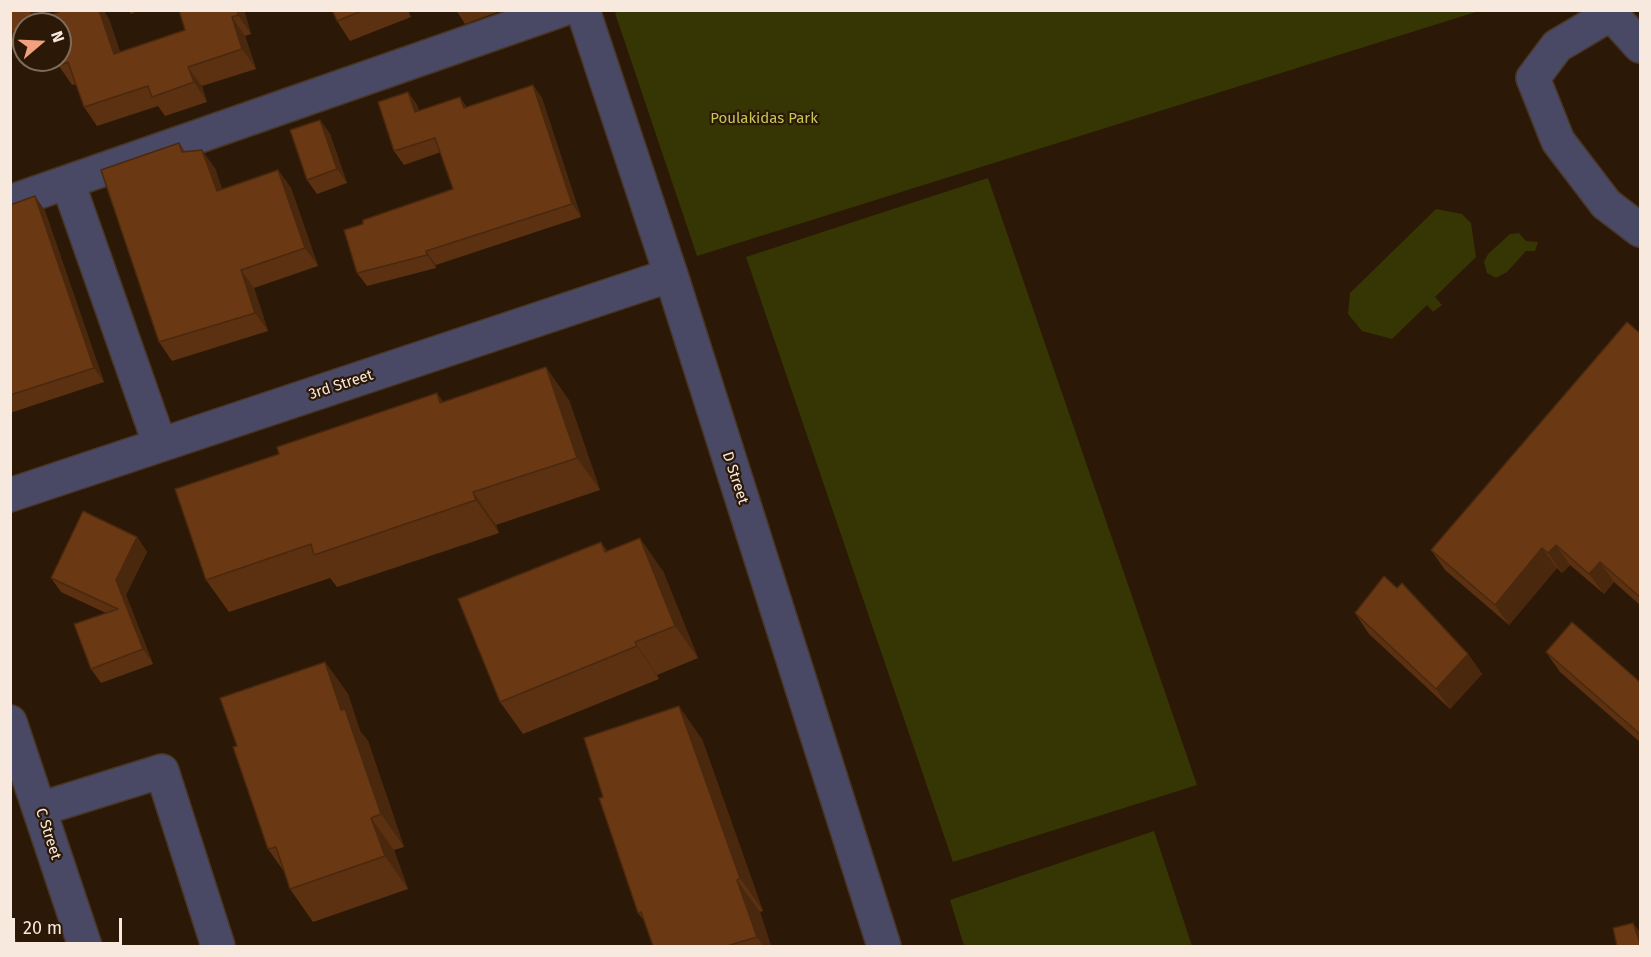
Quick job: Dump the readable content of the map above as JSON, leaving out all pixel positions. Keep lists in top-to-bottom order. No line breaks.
{"streets":{"street":["3rd Street","D Street","C Street"]},"crossings":[["3rd Street","D Street"]],"parks":["Poulakidas Park"],"scale_bar":"20 m","north":"right"}
